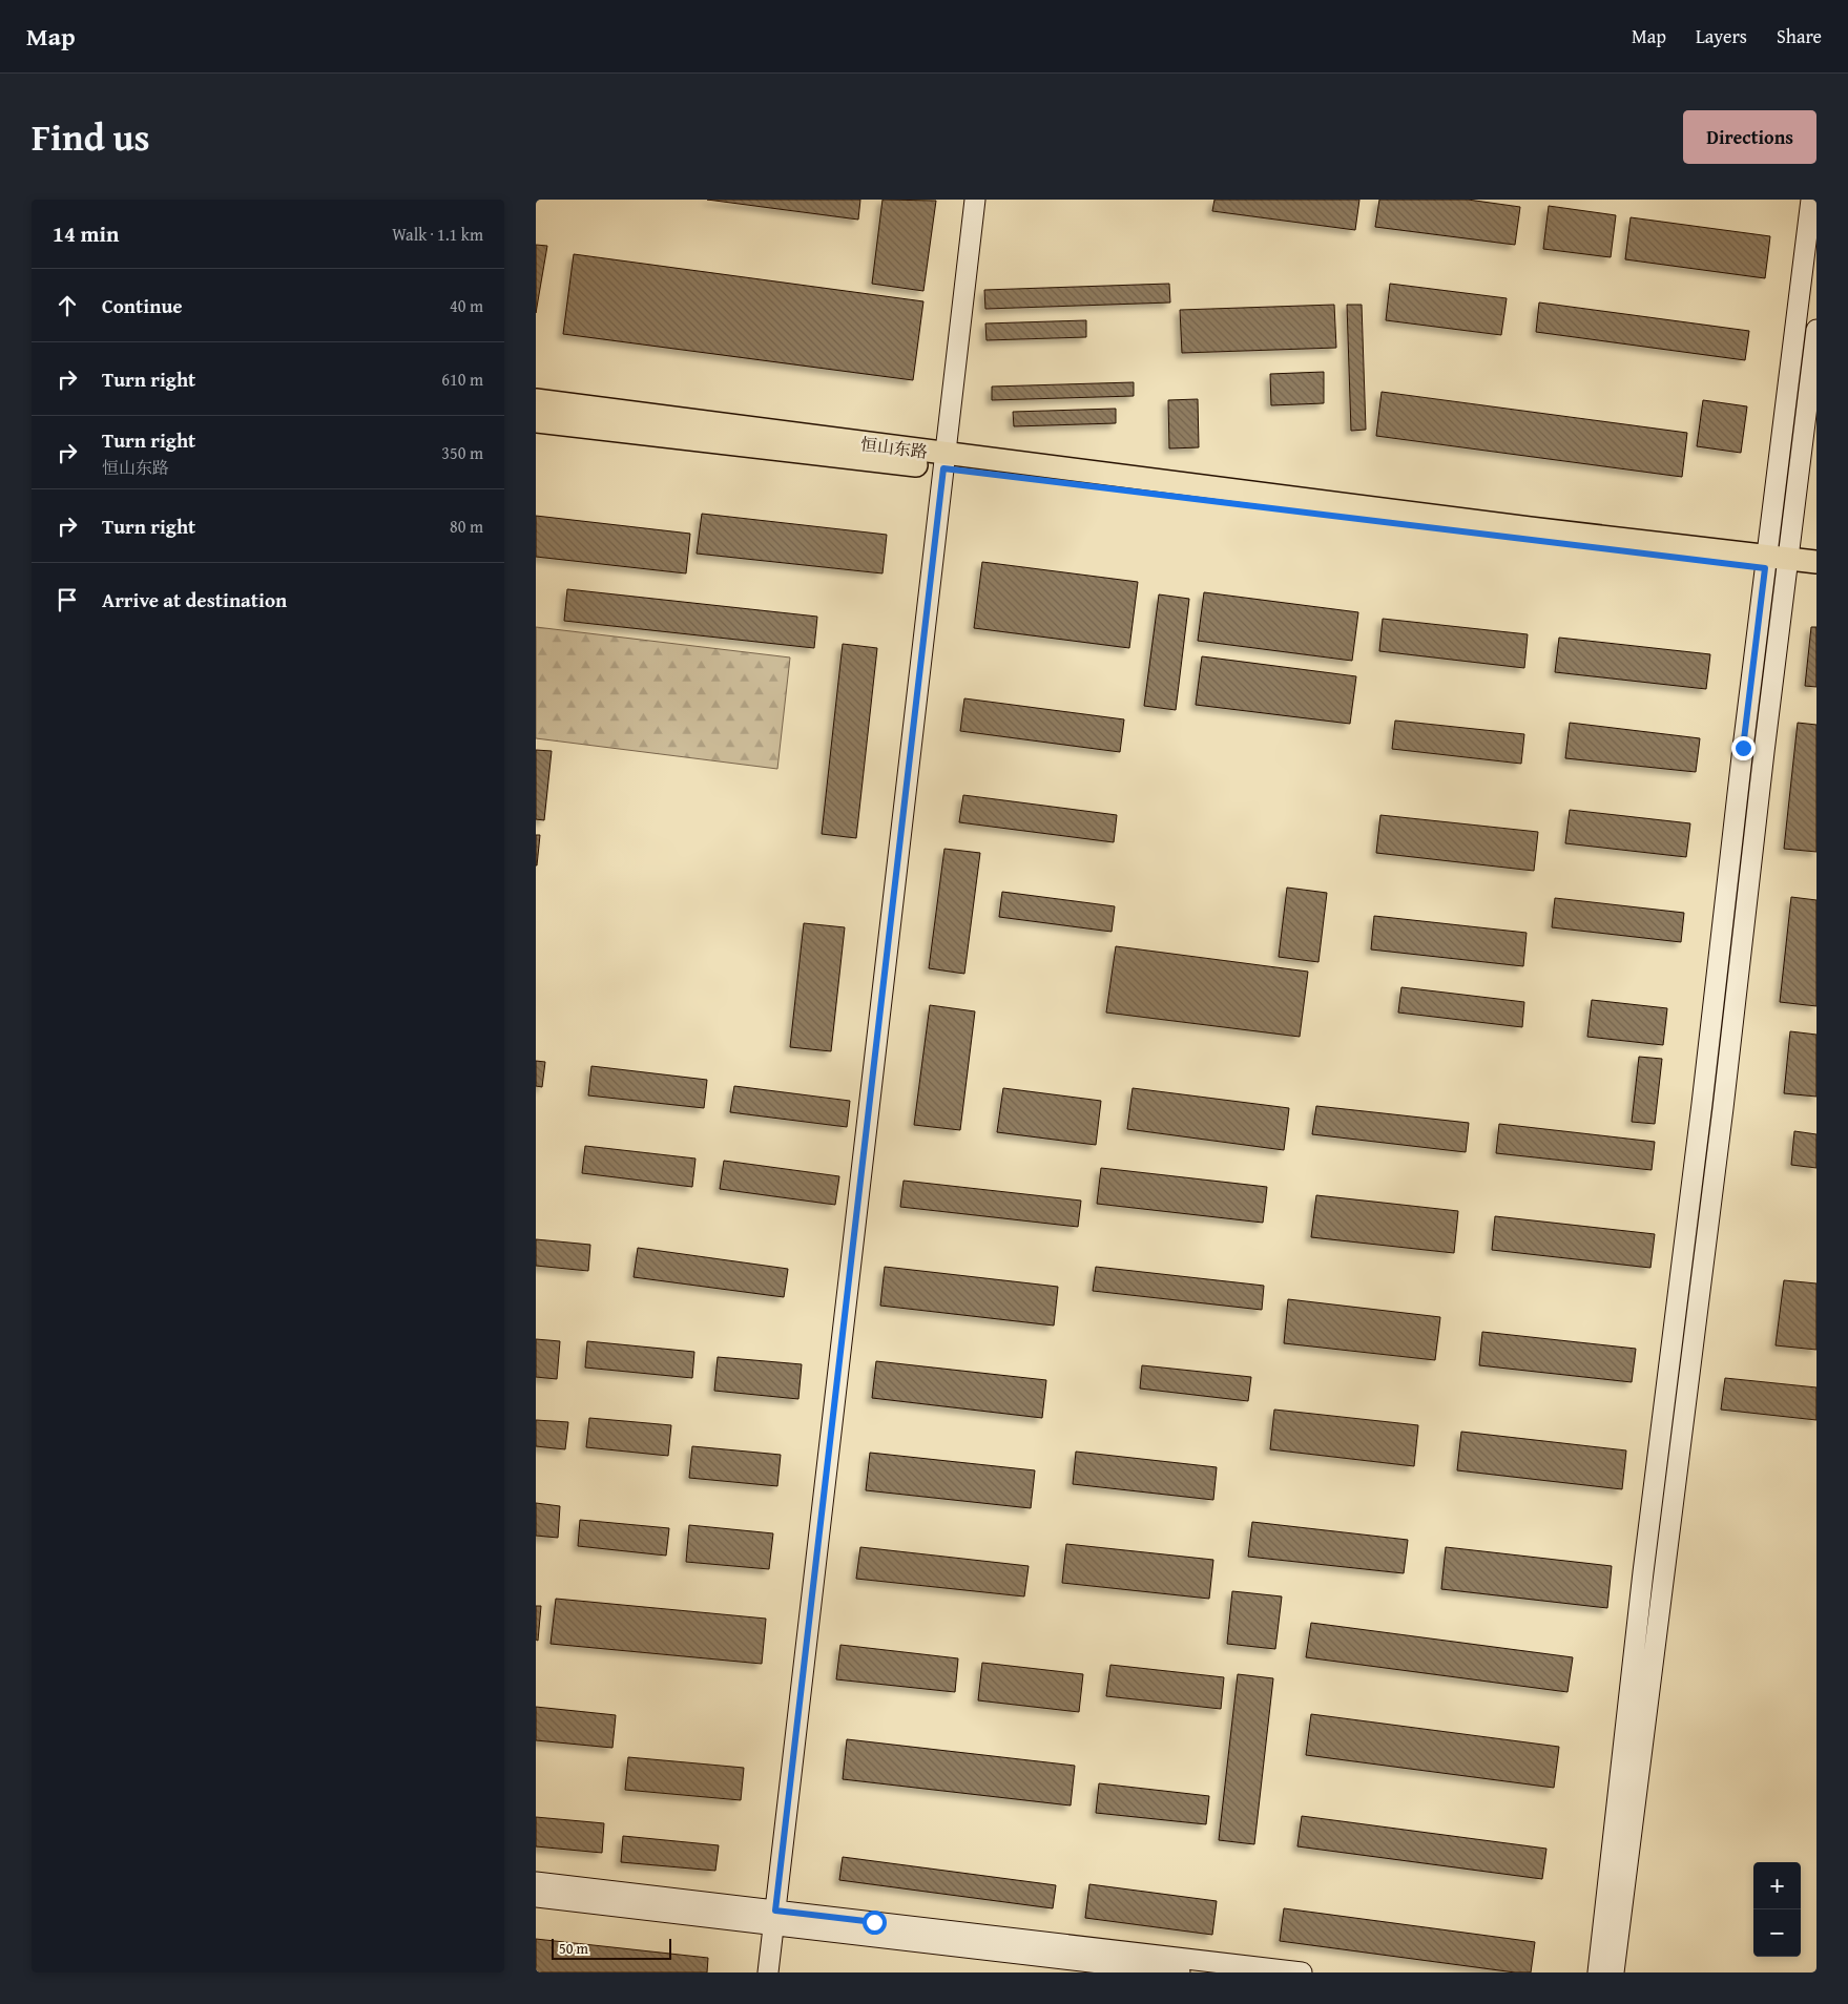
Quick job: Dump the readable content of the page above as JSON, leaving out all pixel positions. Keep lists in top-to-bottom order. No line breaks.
{"streets":{"main road":["恒山东路"]},"scale_bar":"50 m","page":{"header":"Map","nav":["Map","Layers","Share"],"title":"Find us","buttons":"Directions","heading":["14 min","Walk · 1.1 km"],"list":[["Continue","40 m"],["Turn right","610 m"],["Turn right","恒山东路","350 m"],["Turn right","80 m"],"Arrive at destination"],"map_buttons":["+","−"],"scale":"50 m"}}
